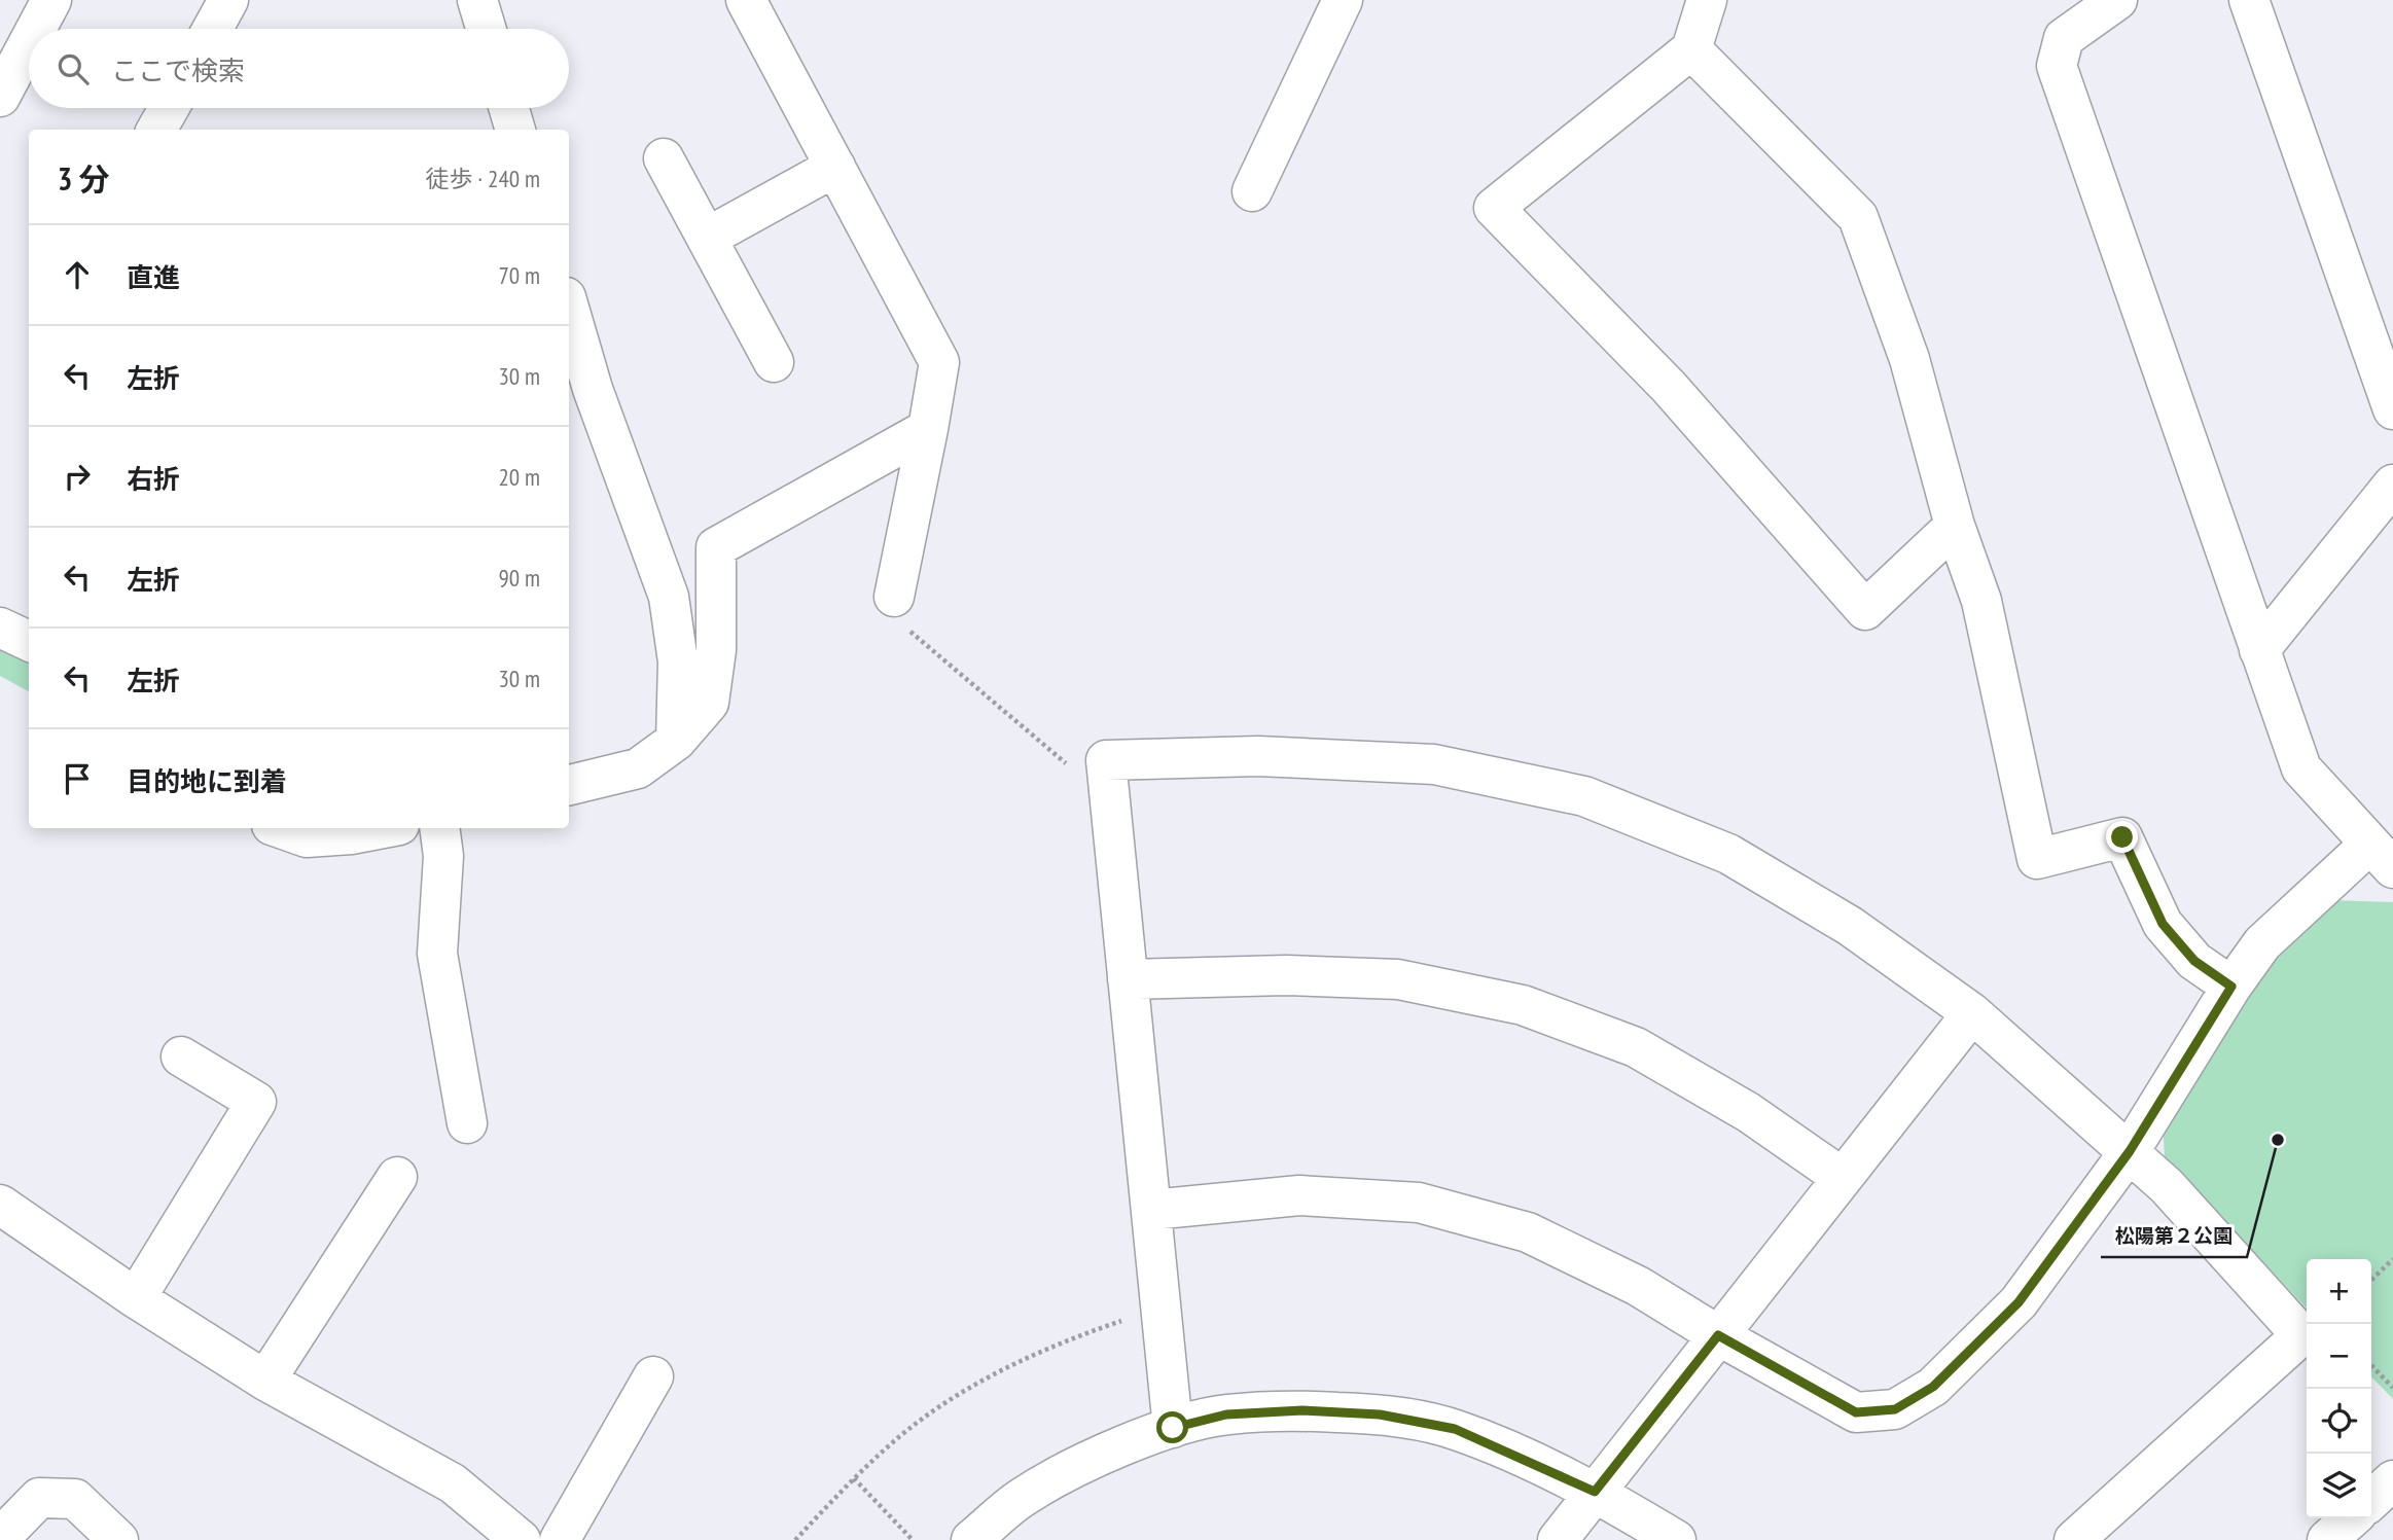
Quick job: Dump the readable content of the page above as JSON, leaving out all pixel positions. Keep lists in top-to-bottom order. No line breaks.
{"places":["松陽第２公園"],"page":{"search":"ここで検索","heading":["3 分","徒歩 · 240 m"],"list":[["直進","70 m"],["左折","30 m"],["右折","20 m"],["左折","90 m"],["左折","30 m"],"目的地に到着"],"map_buttons":["+","−"]}}
